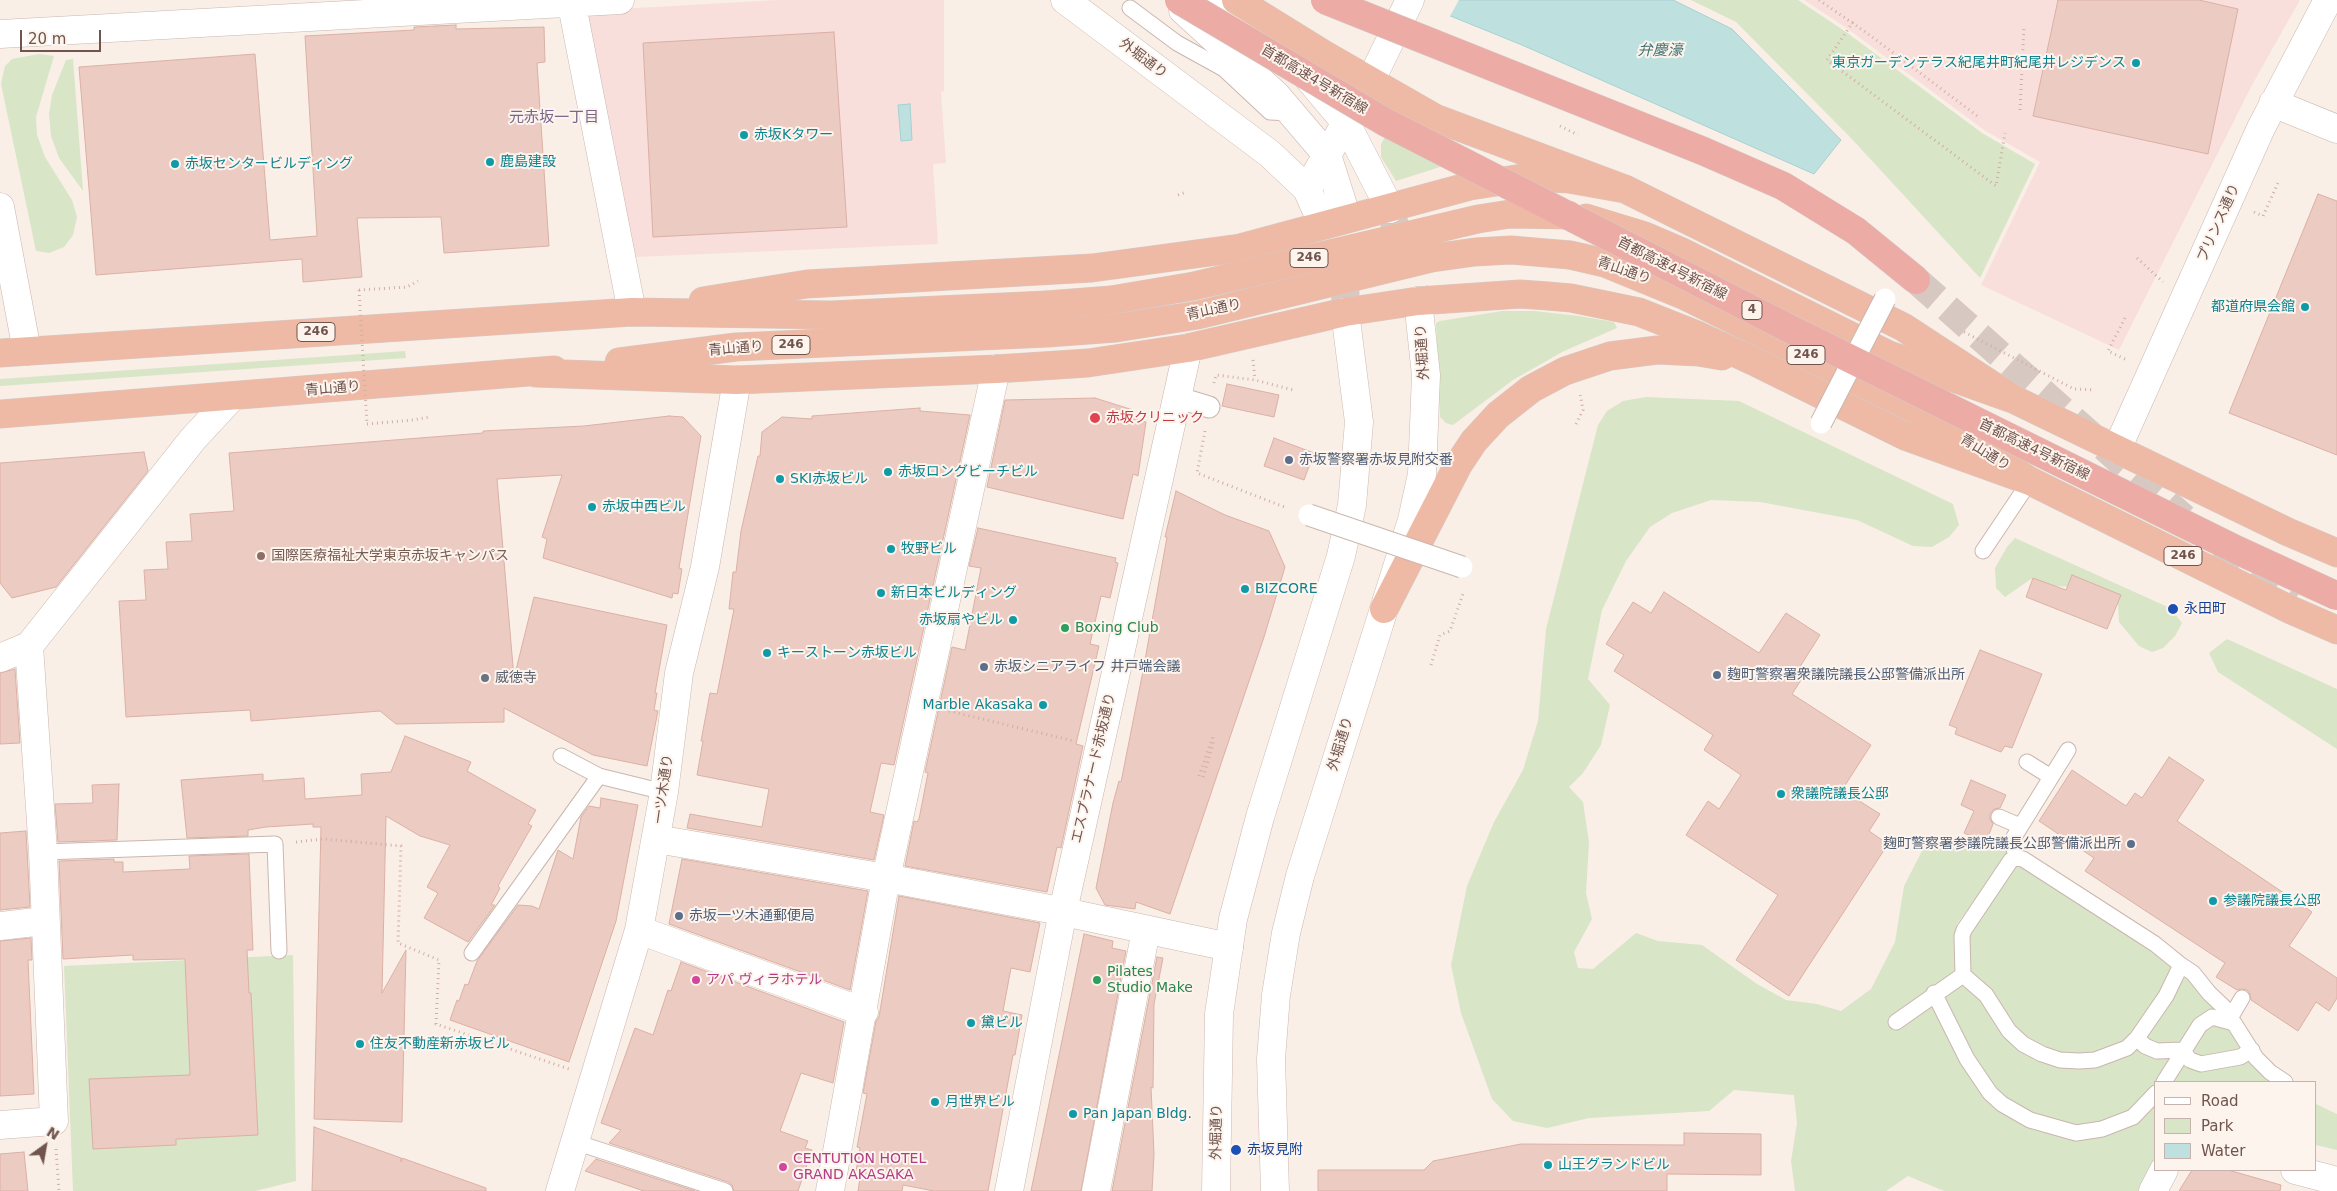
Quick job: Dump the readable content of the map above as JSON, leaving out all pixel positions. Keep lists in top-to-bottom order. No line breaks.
{"streets":{"highway":["首都高速4号新宿線","246","青山通り","4"],"street":["外堀通り","プリンス通り","エスプラナード赤坂通り","一ツ木通り"]},"crossings":[["プリンス通り","青山通り"]],"districts":["元赤坂一丁目"],"water":["弁慶濠"],"places":["東京ガーデンテラス紀尾井町紀尾井レジデンス","赤坂Kタワー","鹿島建設","赤坂センタービルディング","都道府県会館","赤坂クリニック","赤坂警察署赤坂見附交番","赤坂ロングビーチビル","SKI赤坂ビル","赤坂中西ビル","牧野ビル","国際医療福祉大学東京赤坂キャンパス","BIZCORE","新日本ビルディング","永田町","赤坂扇やビル","Boxing Club","キーストーン赤坂ビル","赤坂シニアライフ 井戸端会議","麹町警察署衆議院議長公邸警備派出所","威徳寺","Marble Akasaka","衆議院議長公邸","麹町警察署参議院議長公邸警備派出所","参議院議長公邸","赤坂一ツ木通郵便局","アパ ヴィラホテル","Pilates Studio Make","黛ビル","住友不動産新赤坂ビル","月世界ビル","Pan Japan Bldg.","赤坂見附","山王グランドビル","CENTUTION HOTEL GRAND AKASAKA"],"legend":["Road","Park","Water"],"scale_bar":"20 m","north":"top right"}
